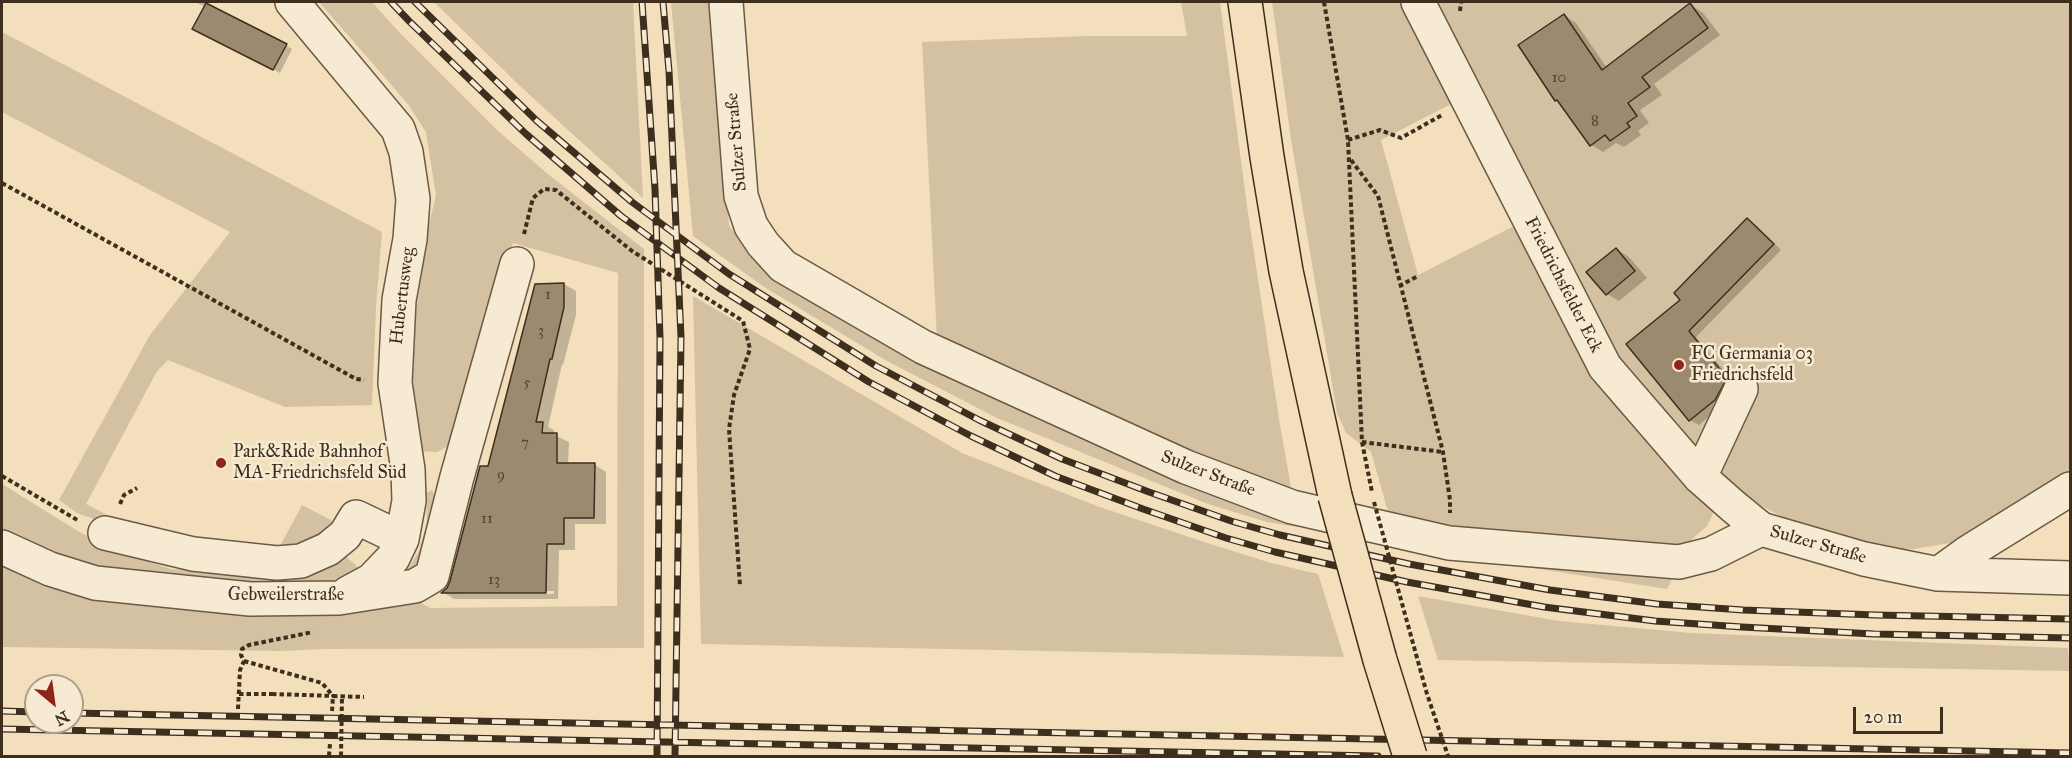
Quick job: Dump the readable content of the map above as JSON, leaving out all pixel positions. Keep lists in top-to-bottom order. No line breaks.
{"streets":{"street":["Sulzer Straße","Friedrichsfelder Eck","Hubertusweg","Gebweilerstraße"]},"crossings":[["Sulzer Straße","Friedrichsfelder Eck"],["Hubertusweg","Gebweilerstraße"]],"places":["FC Germania 03 Friedrichsfeld","Park&Ride Bahnhof MA-Friedrichsfeld Süd"],"house_numbers":["10","8","1","3","5","7","9","11","13"],"scale_bar":"20 m","north":"bottom right"}
